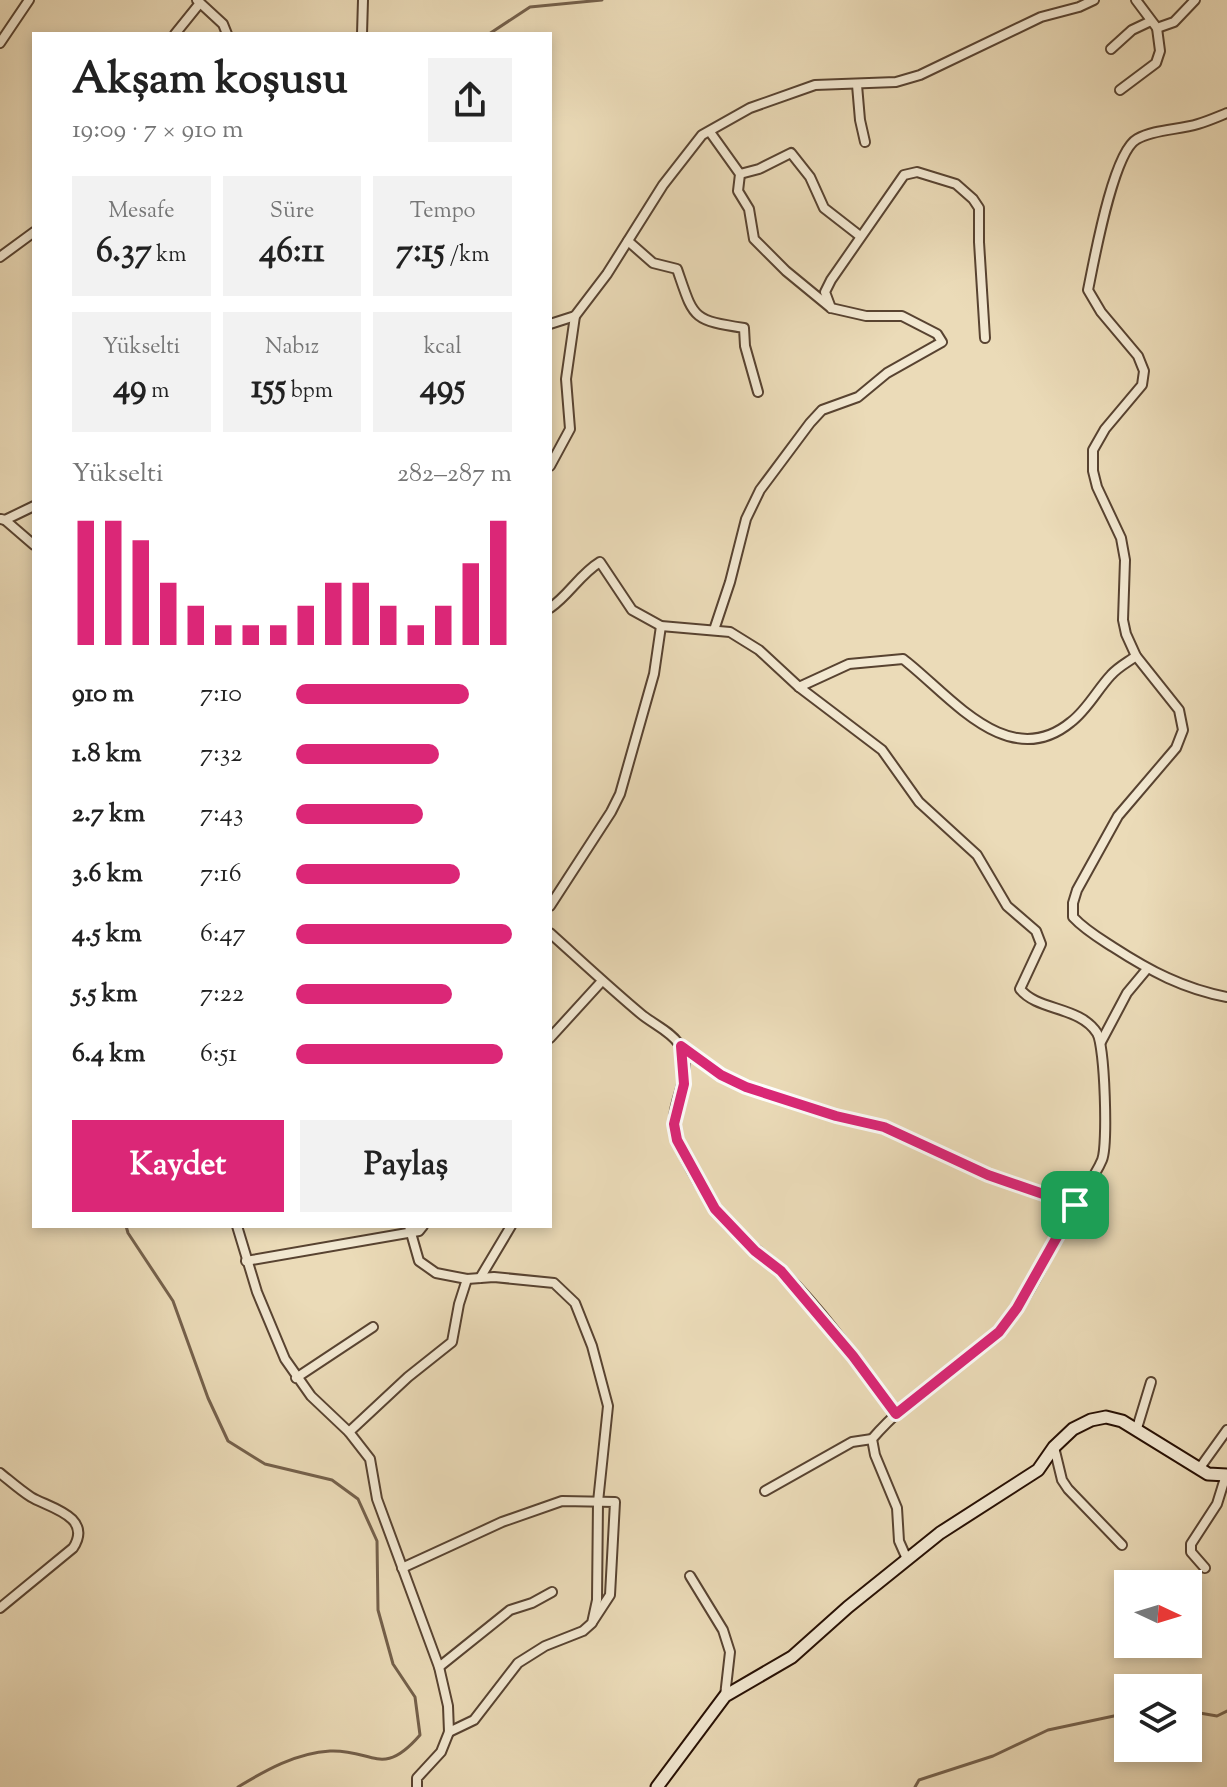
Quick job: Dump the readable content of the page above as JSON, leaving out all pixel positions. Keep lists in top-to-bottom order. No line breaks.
{"north":"right","page":{"heading":["Akşam koşusu","19:09 · 7 × 910 m"],"stats":[["Mesafe","6.37 km"],["Süre","46:11"],["Tempo","7:15 /km"],["Yükselti","49 m"],["Nabız","155 bpm"],["kcal","495"]],"chart":["Yükselti","282–287 m"],"list":[{"name":"910 m","note":"7:10"},{"name":"1.8 km","note":"7:32"},{"name":"2.7 km","note":"7:43"},{"name":"3.6 km","note":"7:16"},{"name":"4.5 km","note":"6:47"},{"name":"5.5 km","note":"7:22"},{"name":"6.4 km","note":"6:51"}],"buttons":["Kaydet","Paylaş"]}}
